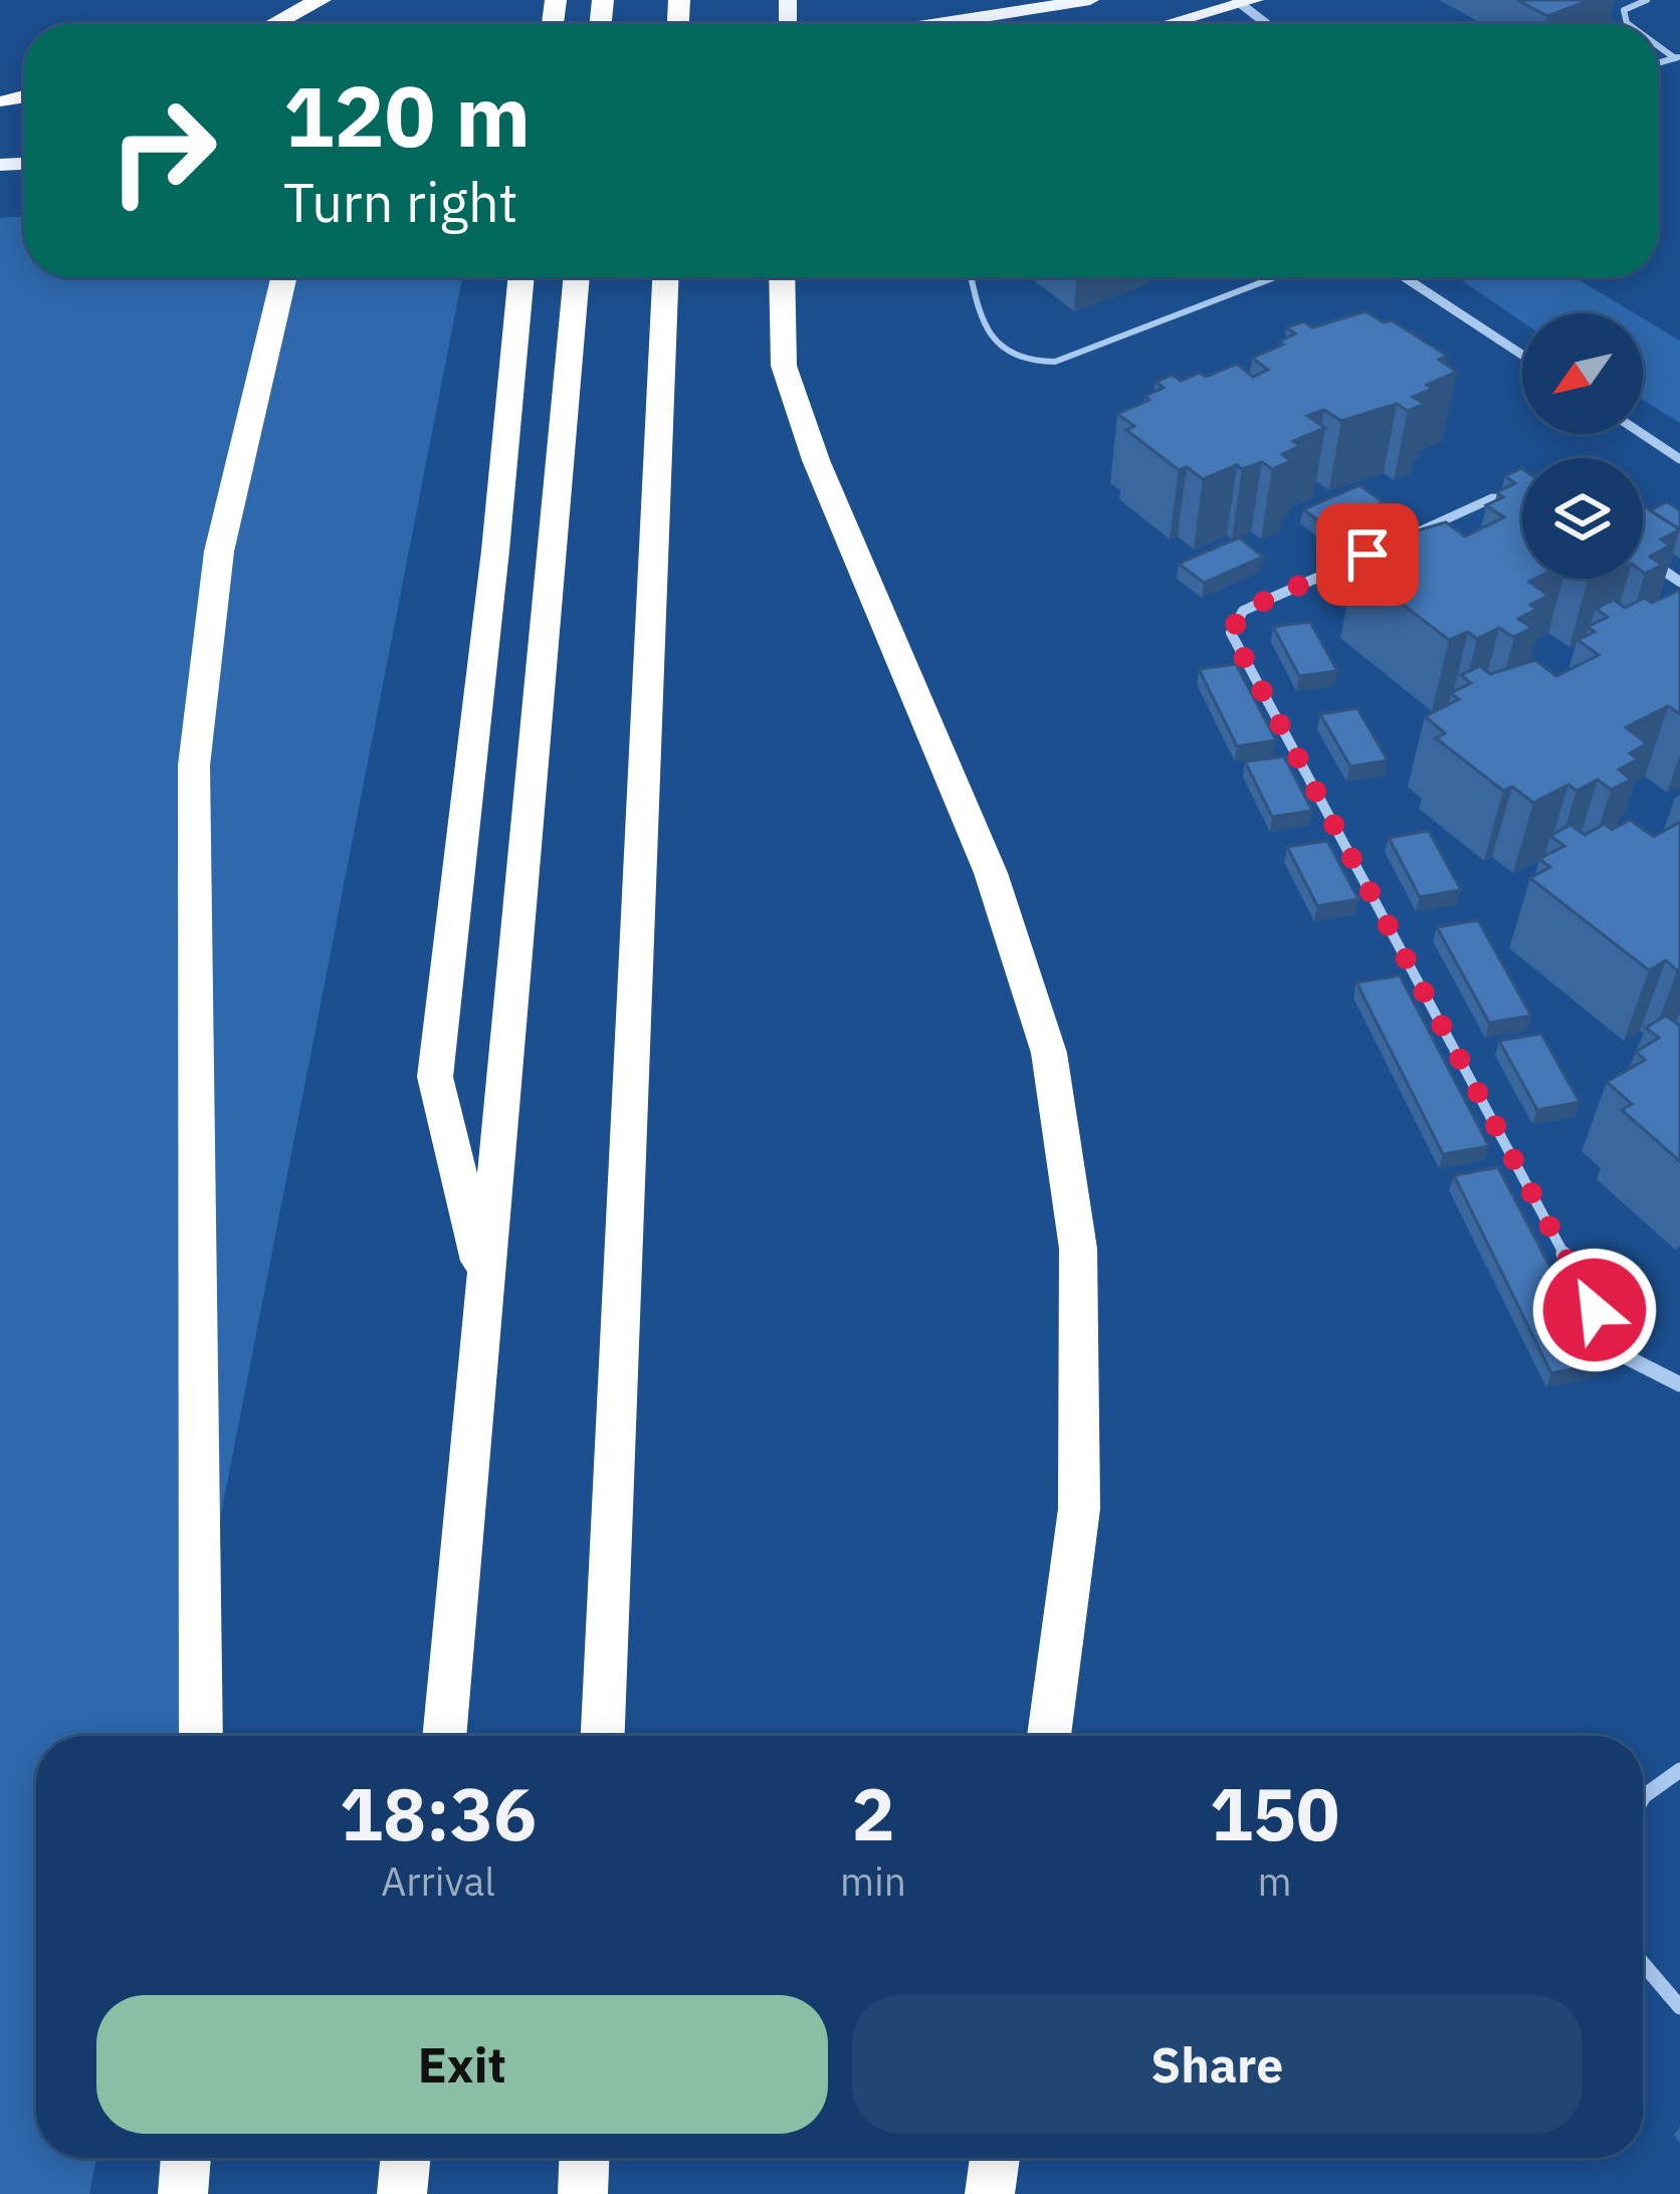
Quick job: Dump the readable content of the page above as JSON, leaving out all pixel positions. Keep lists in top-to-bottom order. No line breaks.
{"north":"bottom left","page":{"turn":["120 m","Turn right"],"eta":["18:36","Arrival","2","min","150","m"],"buttons":["Exit","Share"]}}
